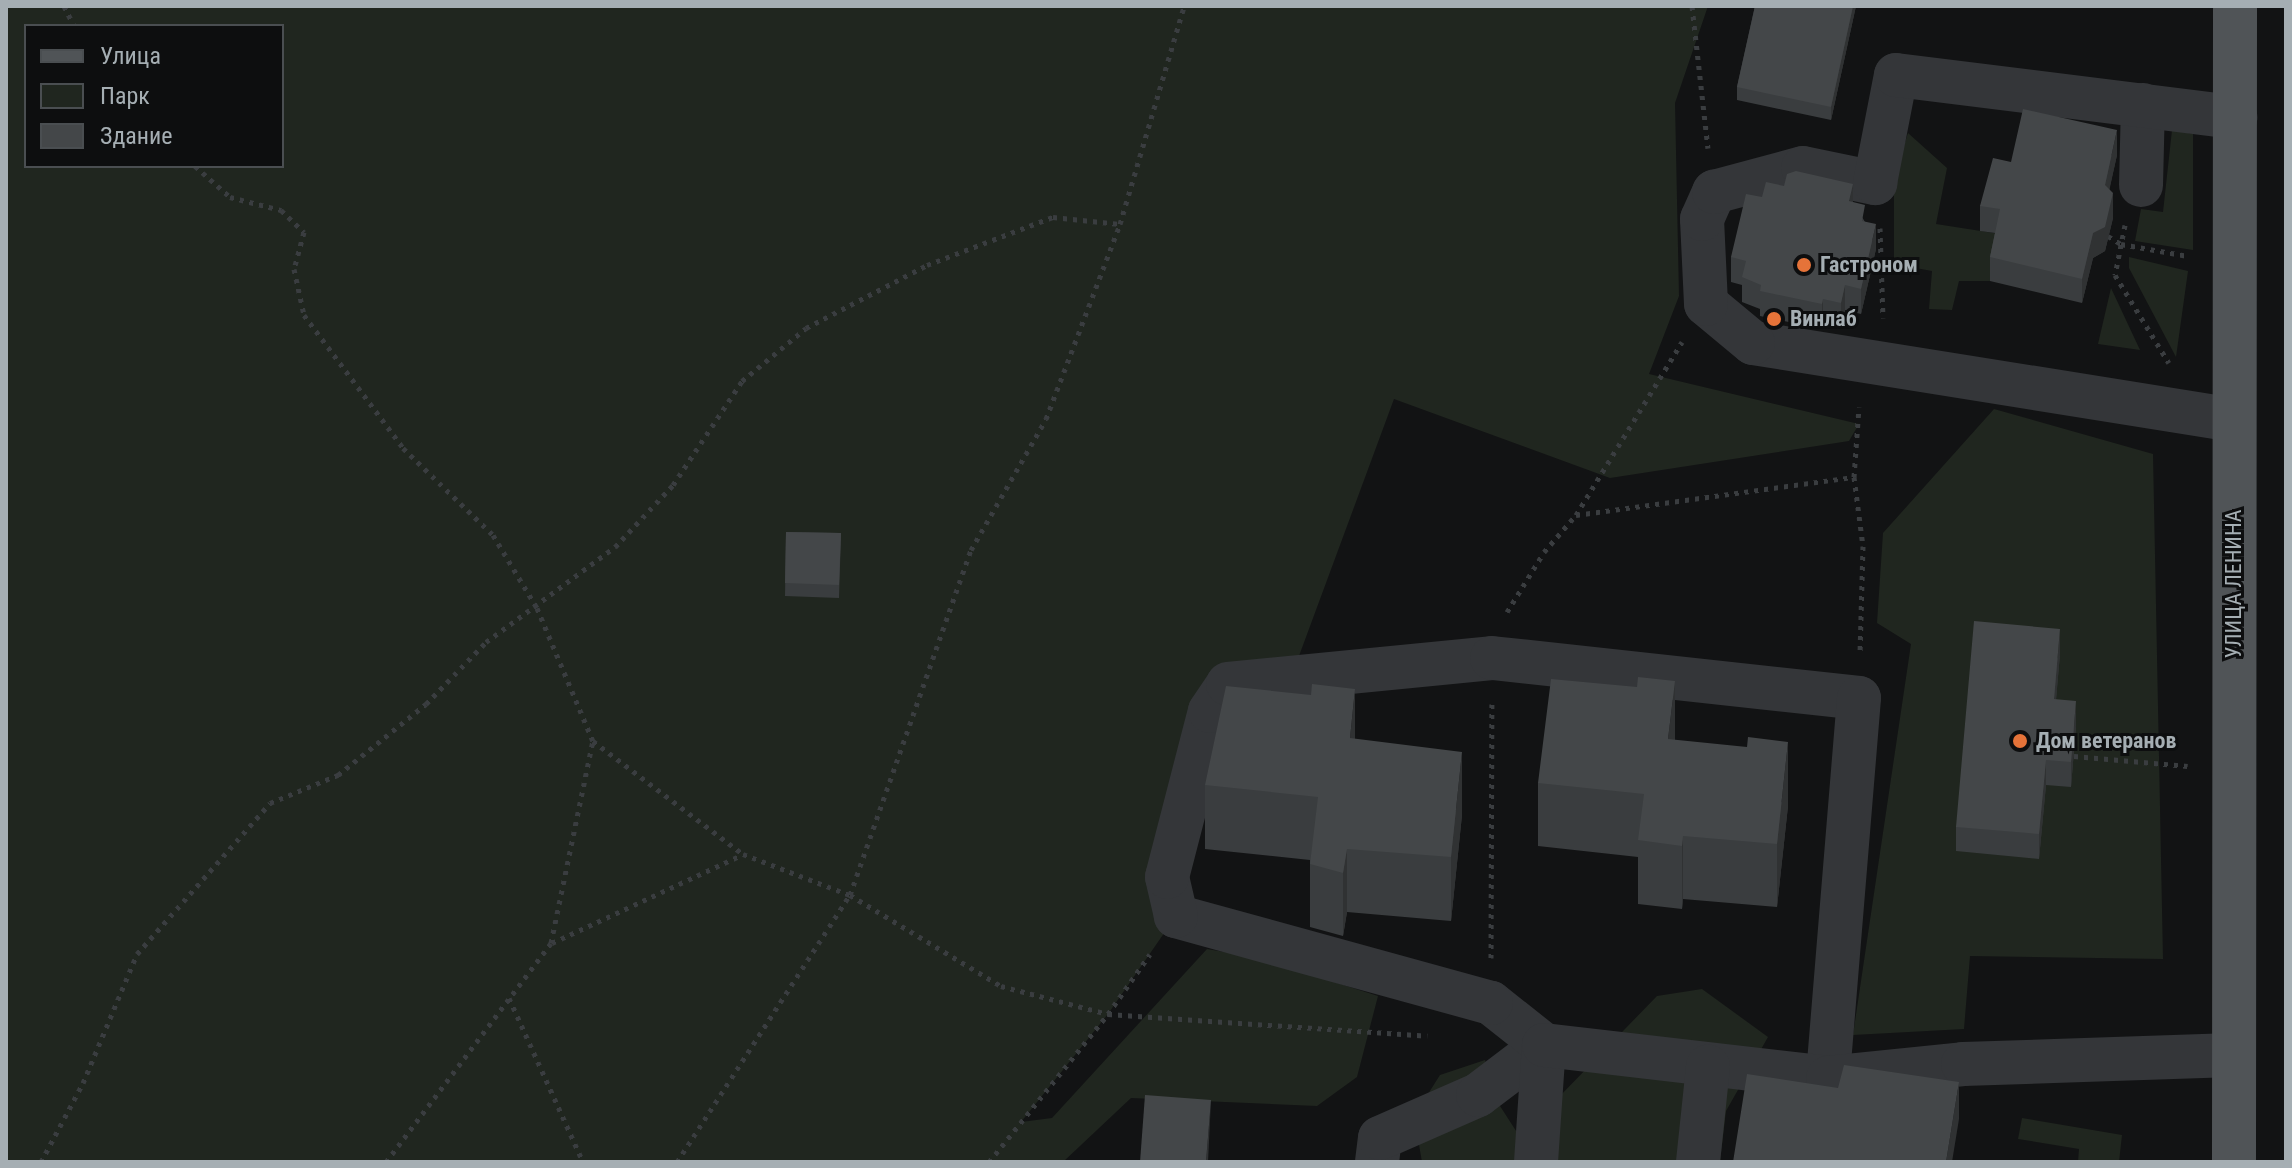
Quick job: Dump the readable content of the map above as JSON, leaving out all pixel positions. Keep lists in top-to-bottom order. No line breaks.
{"streets":{"main road":["УЛИЦА ЛЕНИНА"]},"places":["Гастроном","Винлаб","Дом ветеранов"],"legend":["Улица","Парк","Здание"]}
